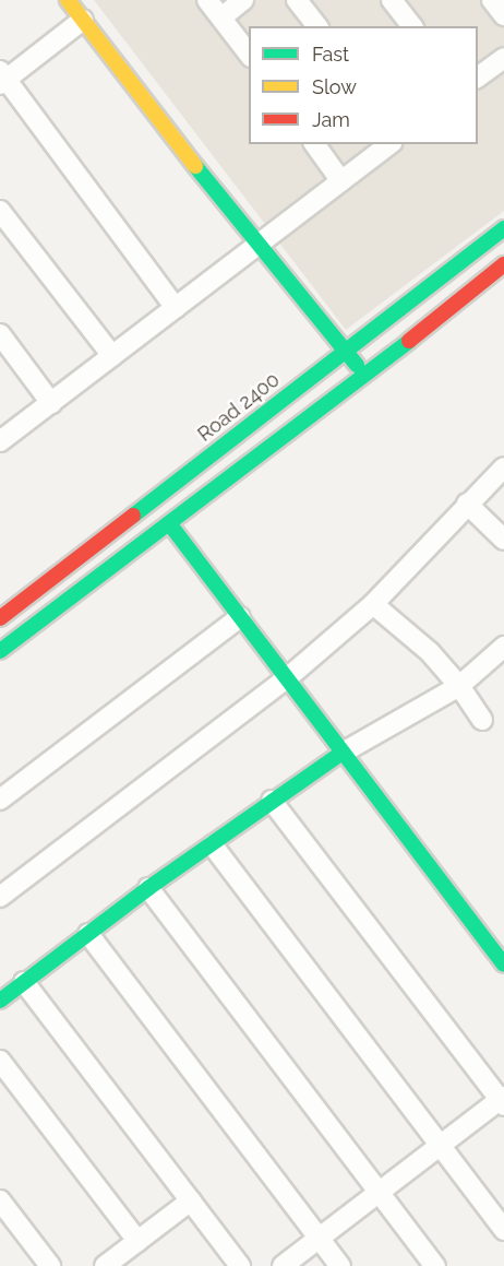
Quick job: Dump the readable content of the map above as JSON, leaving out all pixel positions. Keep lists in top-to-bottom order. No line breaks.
{"streets":{"street":["Road 2400"]},"legend":["Fast","Slow","Jam"]}
